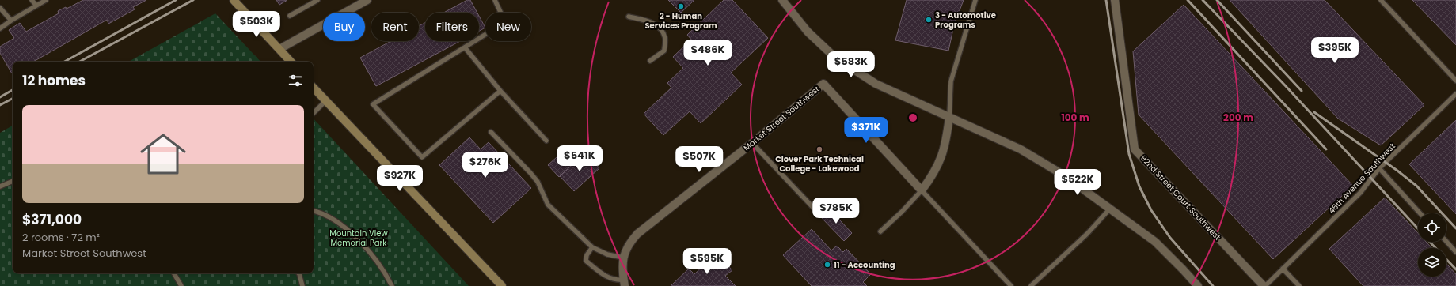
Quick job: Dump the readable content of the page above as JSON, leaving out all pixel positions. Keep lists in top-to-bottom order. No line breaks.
{"streets":{"street":["Market Street Southwest","92nd Street Court Southwest"],"lane":["45th Avenue Southwest"]},"crossings":[["45th Avenue Southwest","92nd Street Court Southwest"]],"parks":["Mountain View Memorial Park"],"places":["2 - Human Services Program","3 - Automotive Programs","Clover Park Technical College - Lakewood","11 - Accounting"],"page":{"price":["$503K","$395K","$486K","$583K","$371K","$541K","$507K","$276K","$927K","$522K","$785K","$595K"],"chip":["Buy","Rent","Filters","New"],"heading":"12 homes","list":[{"name":"$371,000","note":"2 rooms · 72 m² · Market Street Southwest"}]},"rings":["100 m","200 m"]}
